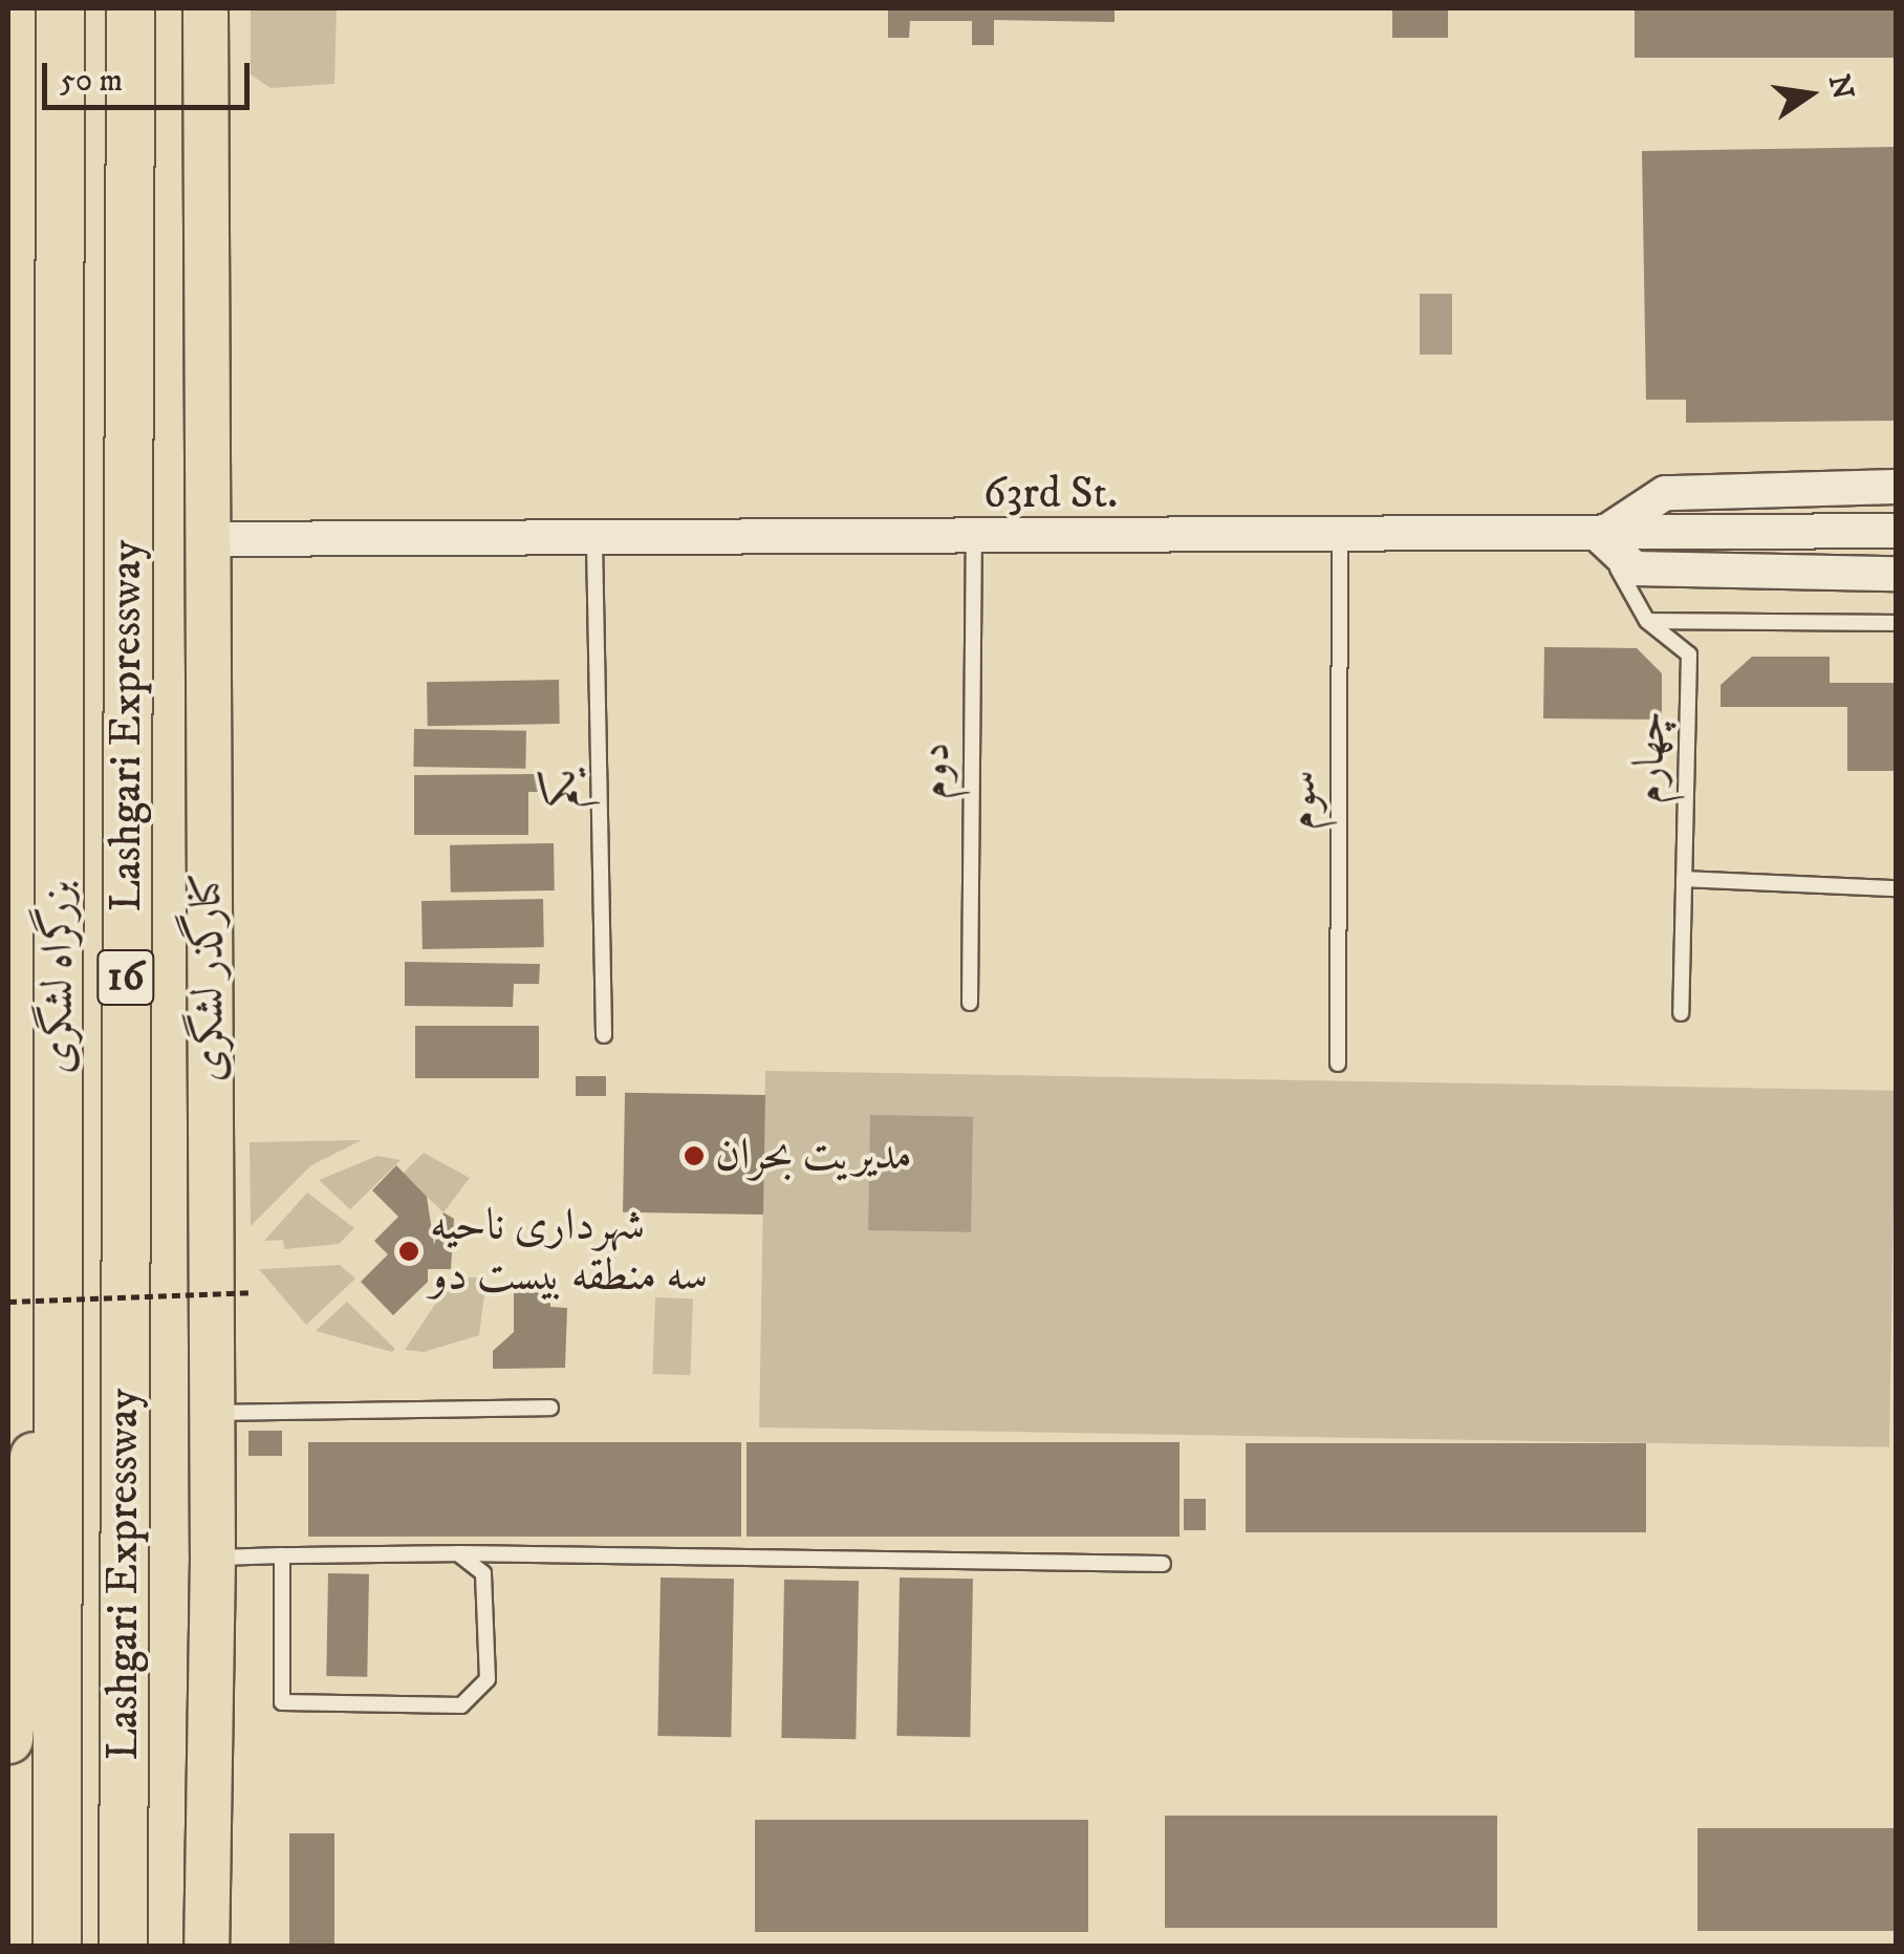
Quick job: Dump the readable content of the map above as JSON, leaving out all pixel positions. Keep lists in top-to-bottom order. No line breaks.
{"streets":{"highway":["Lashgari Expressway","بزرگراه لشگری","16"],"main road":["کنارگذر لشگری"],"street":["63rd St."],"lane":["چهارم","دوم","یکم","سوم"]},"crossings":[["63rd St.","چهارم"],["63rd St.","دوم"],["63rd St.","یکم"],["63rd St.","سوم"],["63rd St.","کنارگذر لشگری"]],"places":["مدیریت بحران","شهرداری ناحیه سه منطقه بیست دو"],"scale_bar":"50 m","north":"right"}
